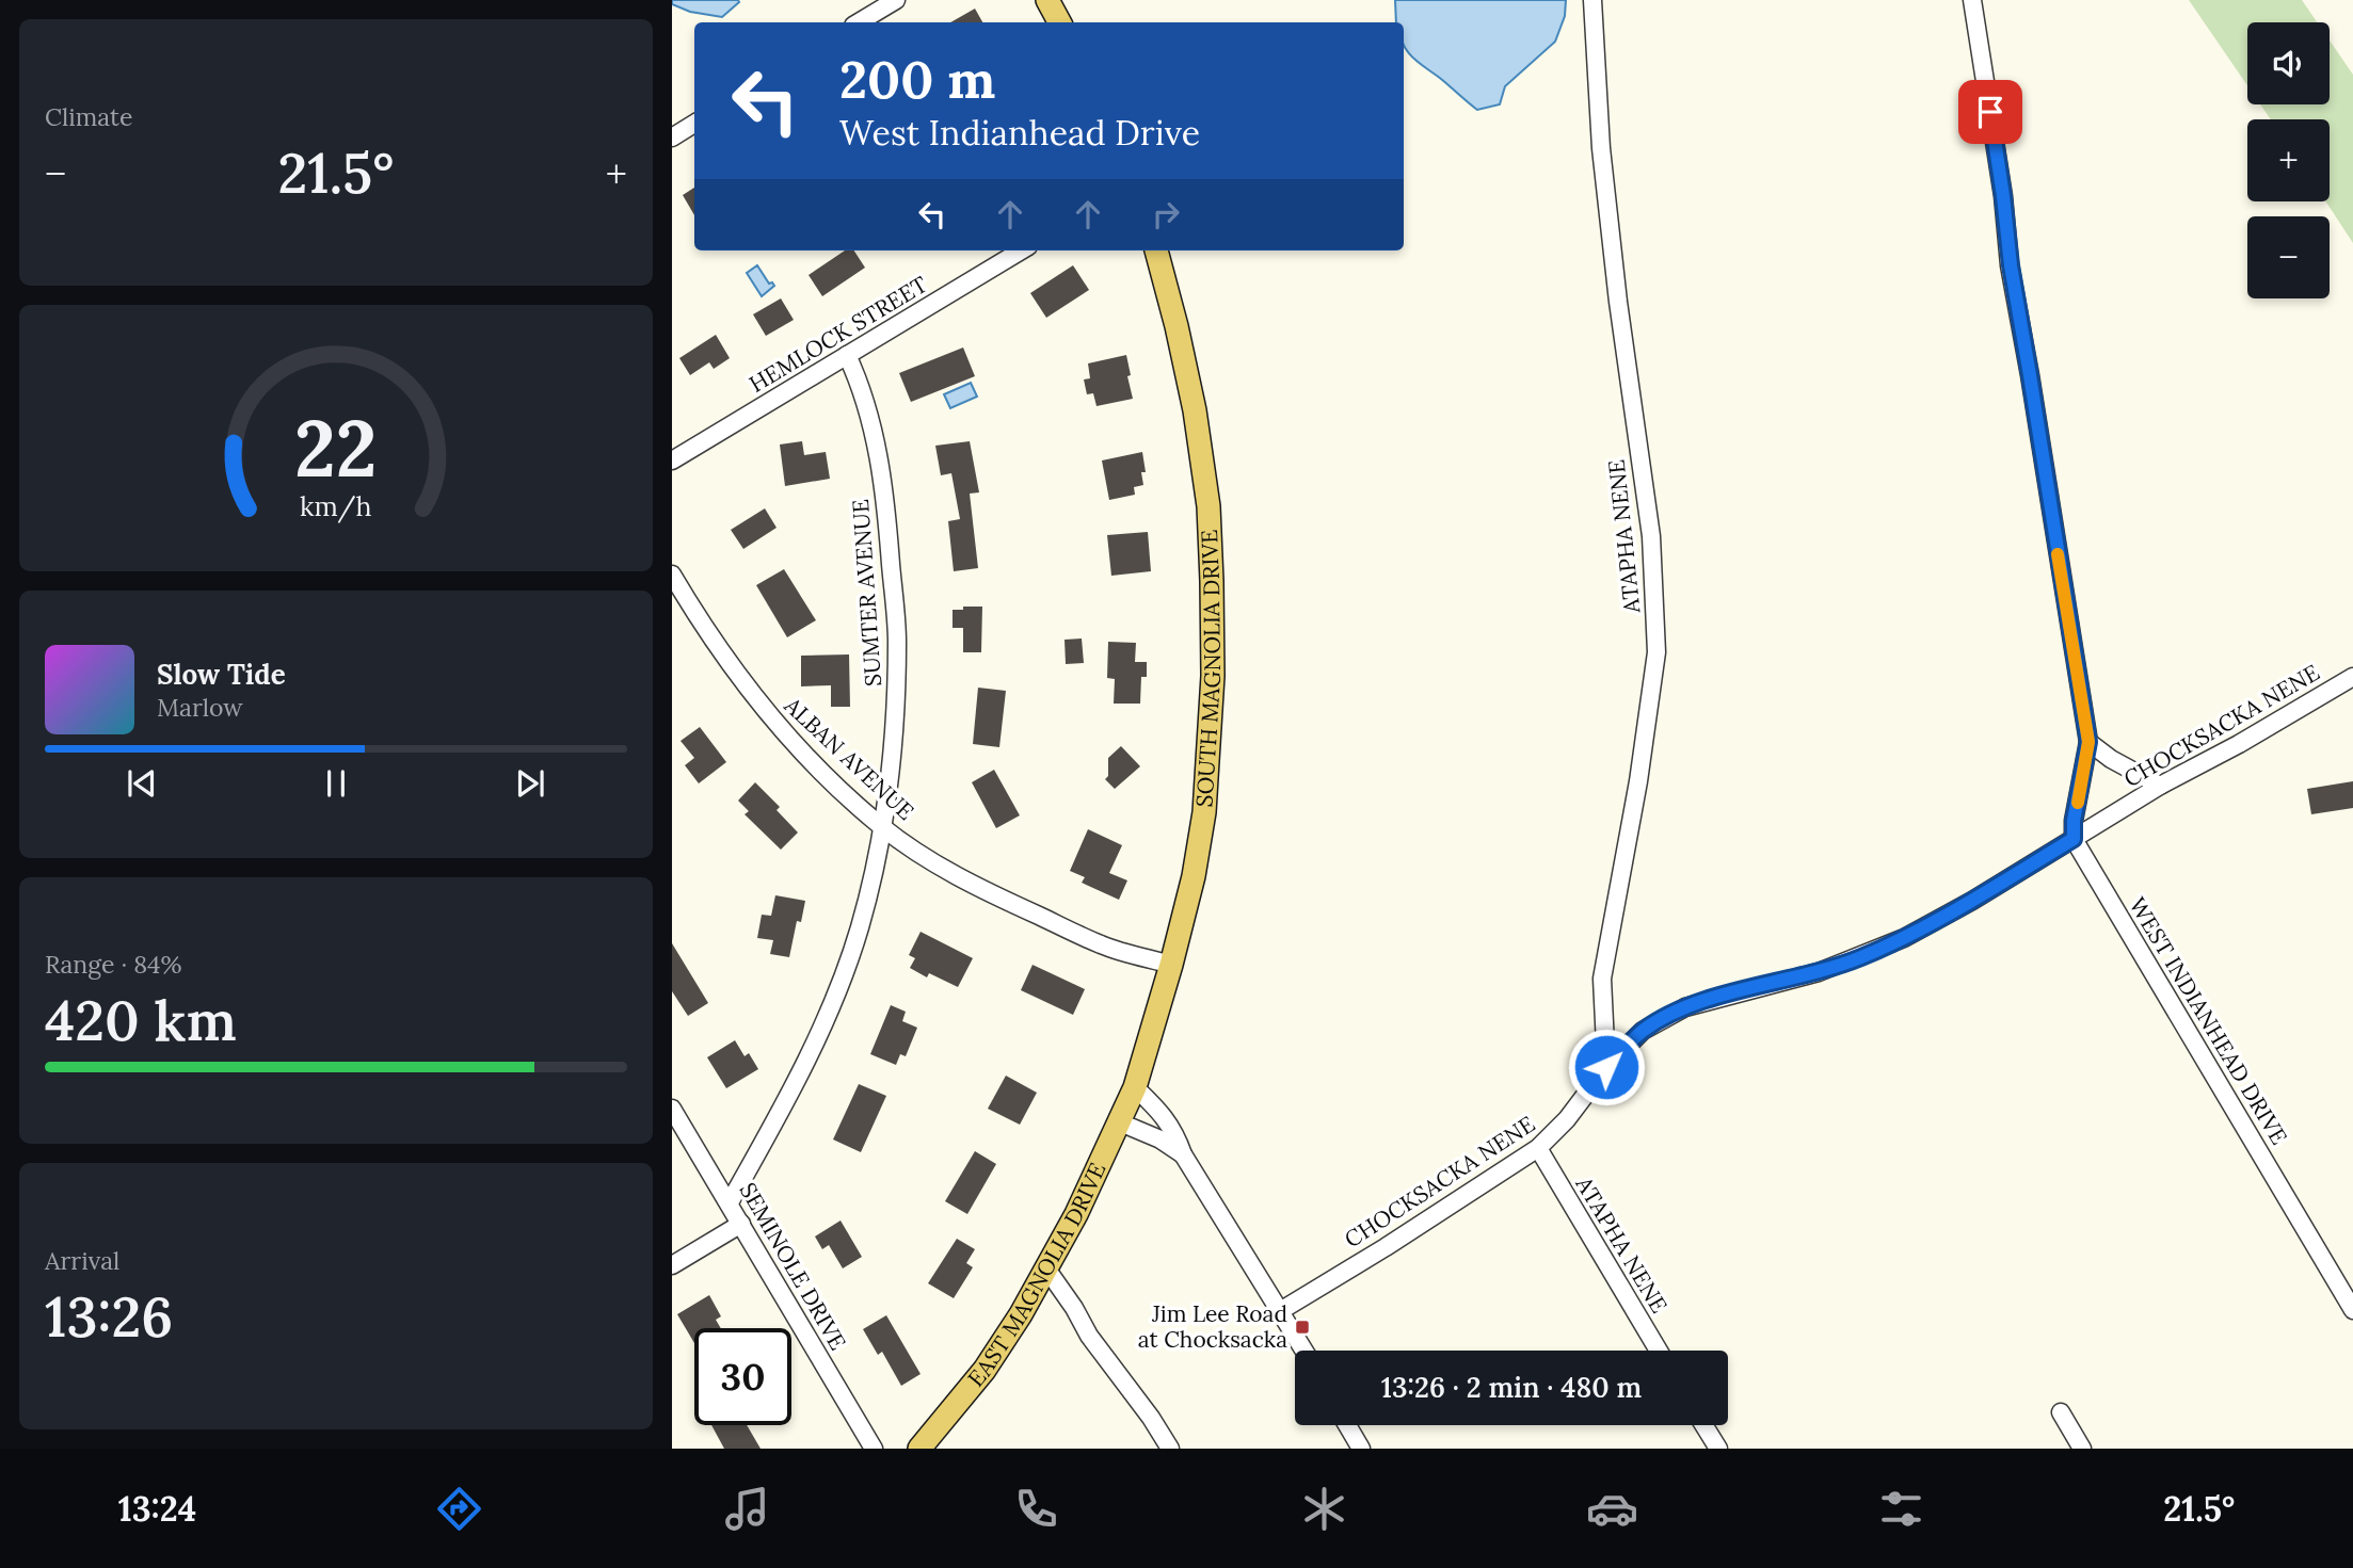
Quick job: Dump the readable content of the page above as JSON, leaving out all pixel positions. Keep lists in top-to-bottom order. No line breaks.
{"streets":{"main road":["SOUTH MAGNOLIA DRIVE","EAST MAGNOLIA DRIVE"],"street":["HEMLOCK STREET","ATAPHA NENE","SUMTER AVENUE","CHOCKSACKA NENE","ALBAN AVENUE","WEST INDIANHEAD DRIVE","SEMINOLE DRIVE"]},"crossings":[["HEMLOCK STREET","SUMTER AVENUE"],["ATAPHA NENE","CHOCKSACKA NENE"],["SUMTER AVENUE","ALBAN AVENUE"],["SUMTER AVENUE","SEMINOLE DRIVE"],["SOUTH MAGNOLIA DRIVE","ALBAN AVENUE"],["SOUTH MAGNOLIA DRIVE","EAST MAGNOLIA DRIVE"],["CHOCKSACKA NENE","WEST INDIANHEAD DRIVE"]],"places":{"transit":["Jim Lee Road at Chocksacka"]},"page":{"tile":["Climate",["Range · 84%","420 km"],["Arrival","13:26"]],"map_buttons":["+","−"],"turn":["200 m","West Indianhead Drive"],"heat":["−","21.5°","+"],"song":["Slow Tide","Marlow"],"limit":"30","trip":"13:26 · 2 min · 480 m","tabs":["13:24","21.5°"],"gauge":["22","km/h"]}}
